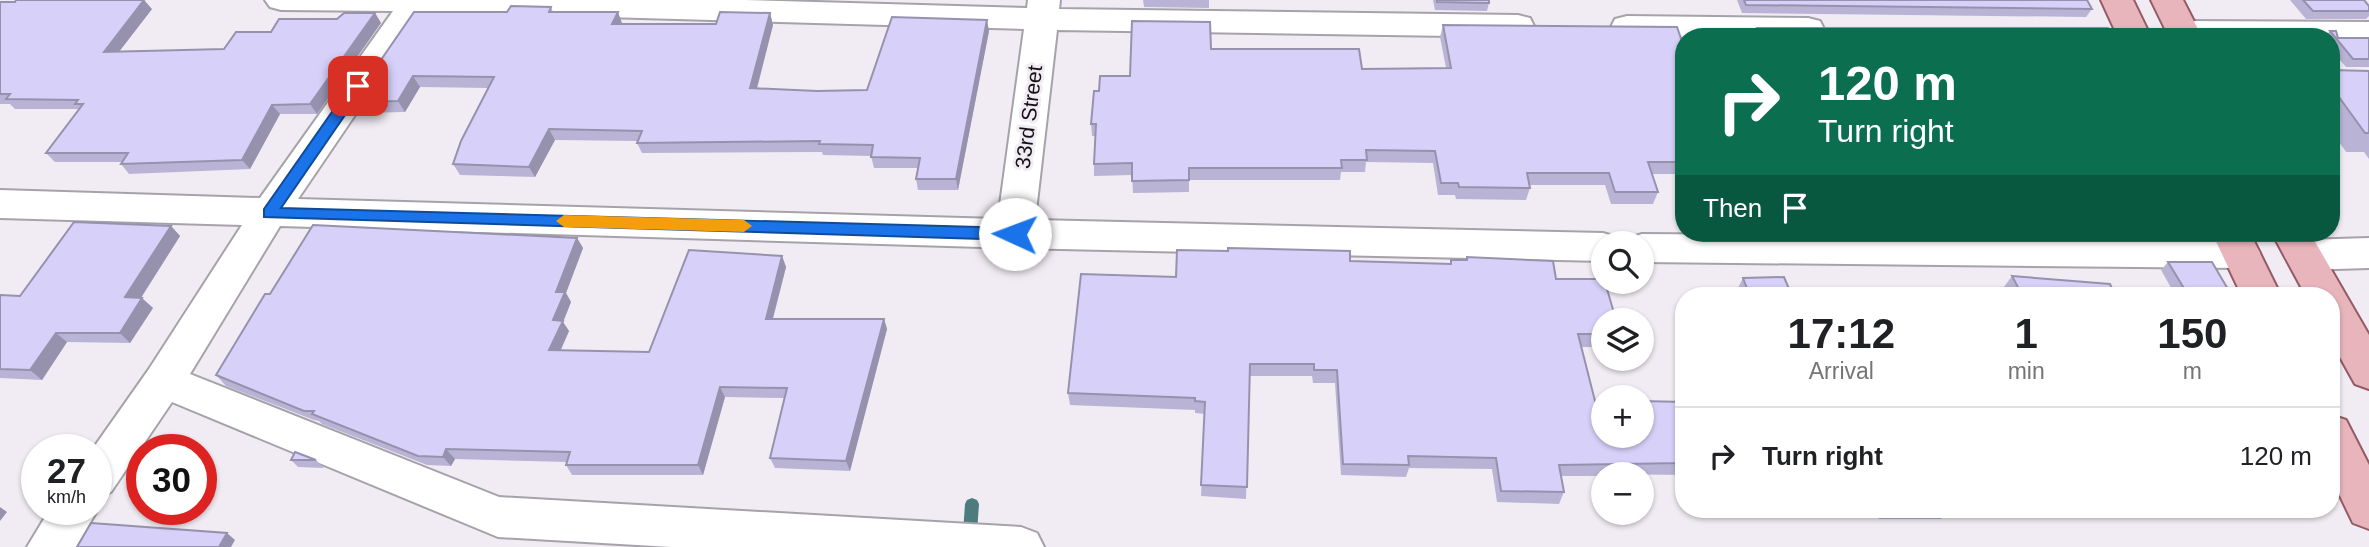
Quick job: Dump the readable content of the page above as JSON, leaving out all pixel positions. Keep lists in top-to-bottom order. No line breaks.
{"streets":{"street":["33rd Street"]},"page":{"turn":["120 m","Turn right"],"then":"Then","map_buttons":["+","−"],"eta":["17:12","Arrival","1","min","150","m"],"list":[{"name":"Turn right","value":"120 m"}],"speed":"27 km/h","limit":"30"}}
